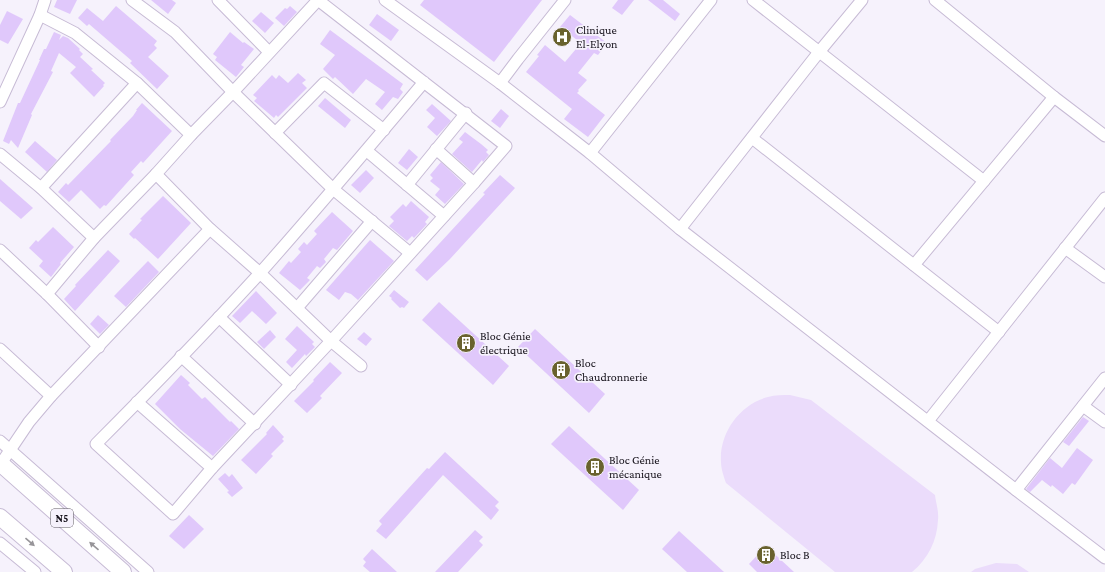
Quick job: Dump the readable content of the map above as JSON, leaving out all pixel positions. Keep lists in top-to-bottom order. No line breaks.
{"streets":{"highway":["N5"]},"places":{"hospital":["Clinique El-Elyon"],"building":["Bloc Génie électrique","Bloc Chaudronnerie","Bloc Génie mécanique","Bloc B"]}}
